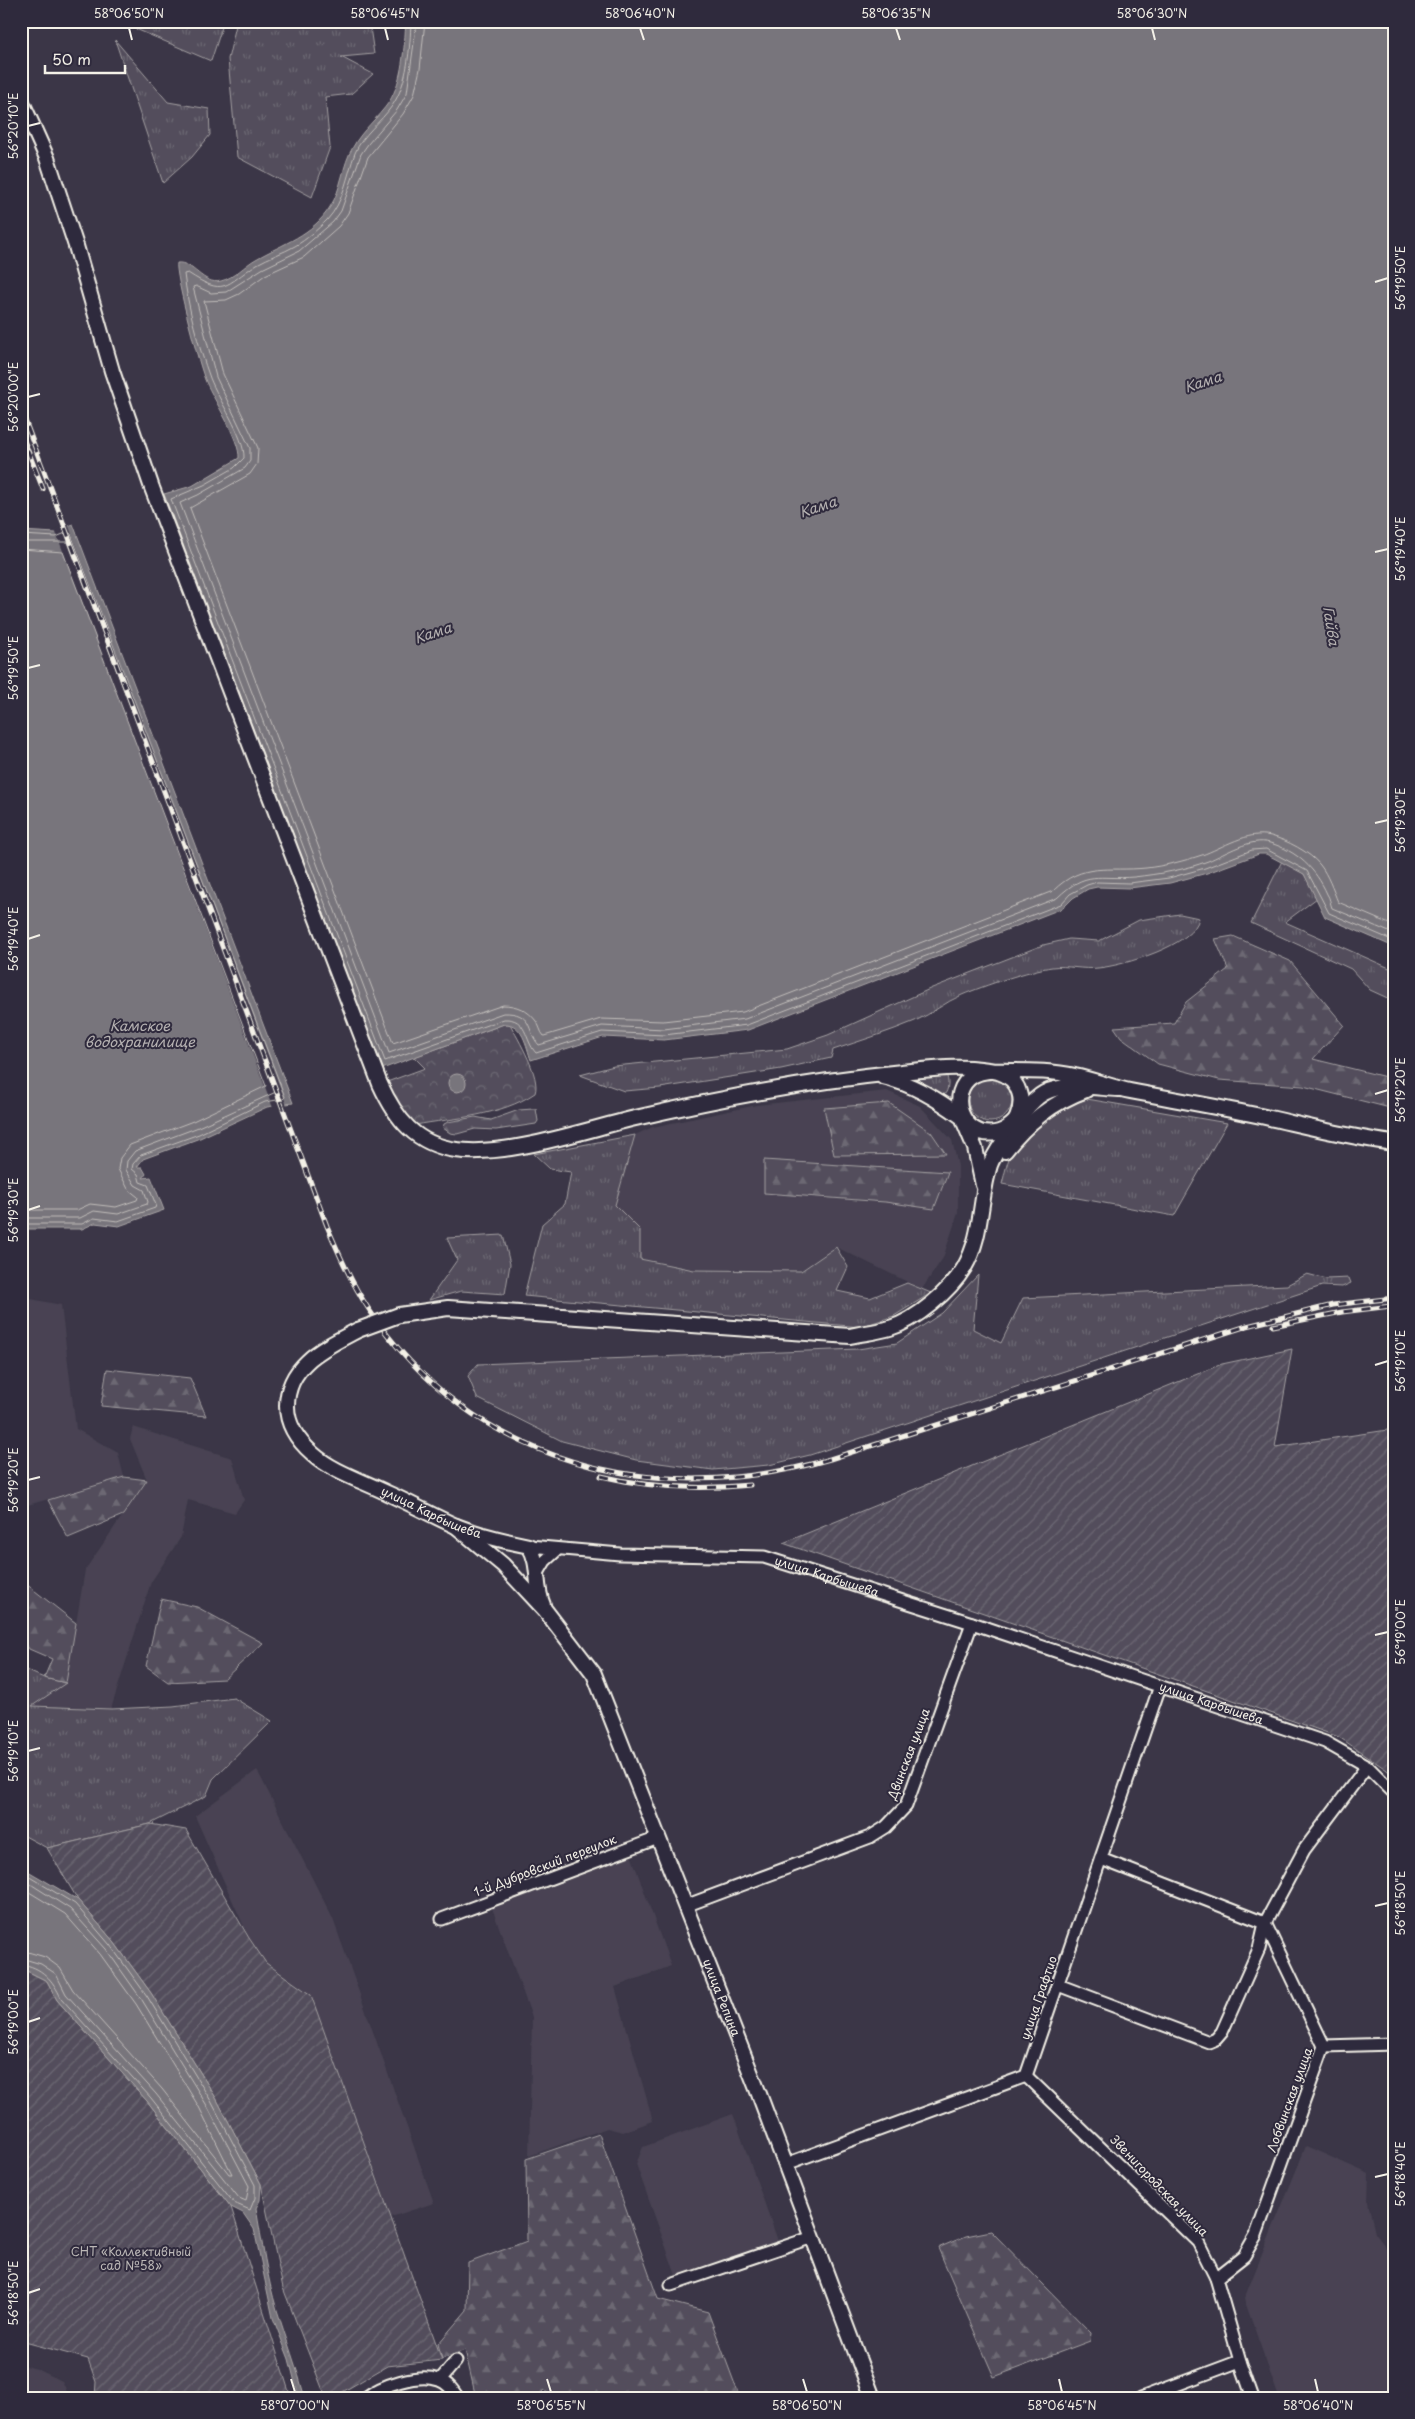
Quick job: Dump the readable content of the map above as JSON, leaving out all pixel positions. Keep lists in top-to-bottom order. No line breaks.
{"streets":{"main road":["улица Карбышева","улица Репина"],"street":["Двинская улица","1-й Дубровский переулок","улица Графтио","Лобвинская улица","Звенигородская улица"]},"crossings":[["улица Карбышева","Двинская улица"],["улица Карбышева","улица Репина"],["улица Карбышева","улица Графтио"],["Двинская улица","улица Репина"],["1-й Дубровский переулок","улица Репина"],["улица Графтио","Звенигородская улица"],["Лобвинская улица","Звенигородская улица"]],"water":["Кама","Гайва","Камское водохранилище"],"parks":["СНТ «Коллективный сад №58»"],"scale_bar":"50 m","coordinates":["58°06'50\"N","58°06'45\"N","58°06'40\"N","58°06'35\"N","58°06'30\"N","56°20'10\"E","56°19'50\"E","56°20'00\"E","56°19'40\"E","56°19'30\"E","56°19'20\"E","56°19'10\"E","56°19'00\"E","56°18'50\"E","56°18'40\"E","58°07'00\"N","58°06'55\"N"]}
